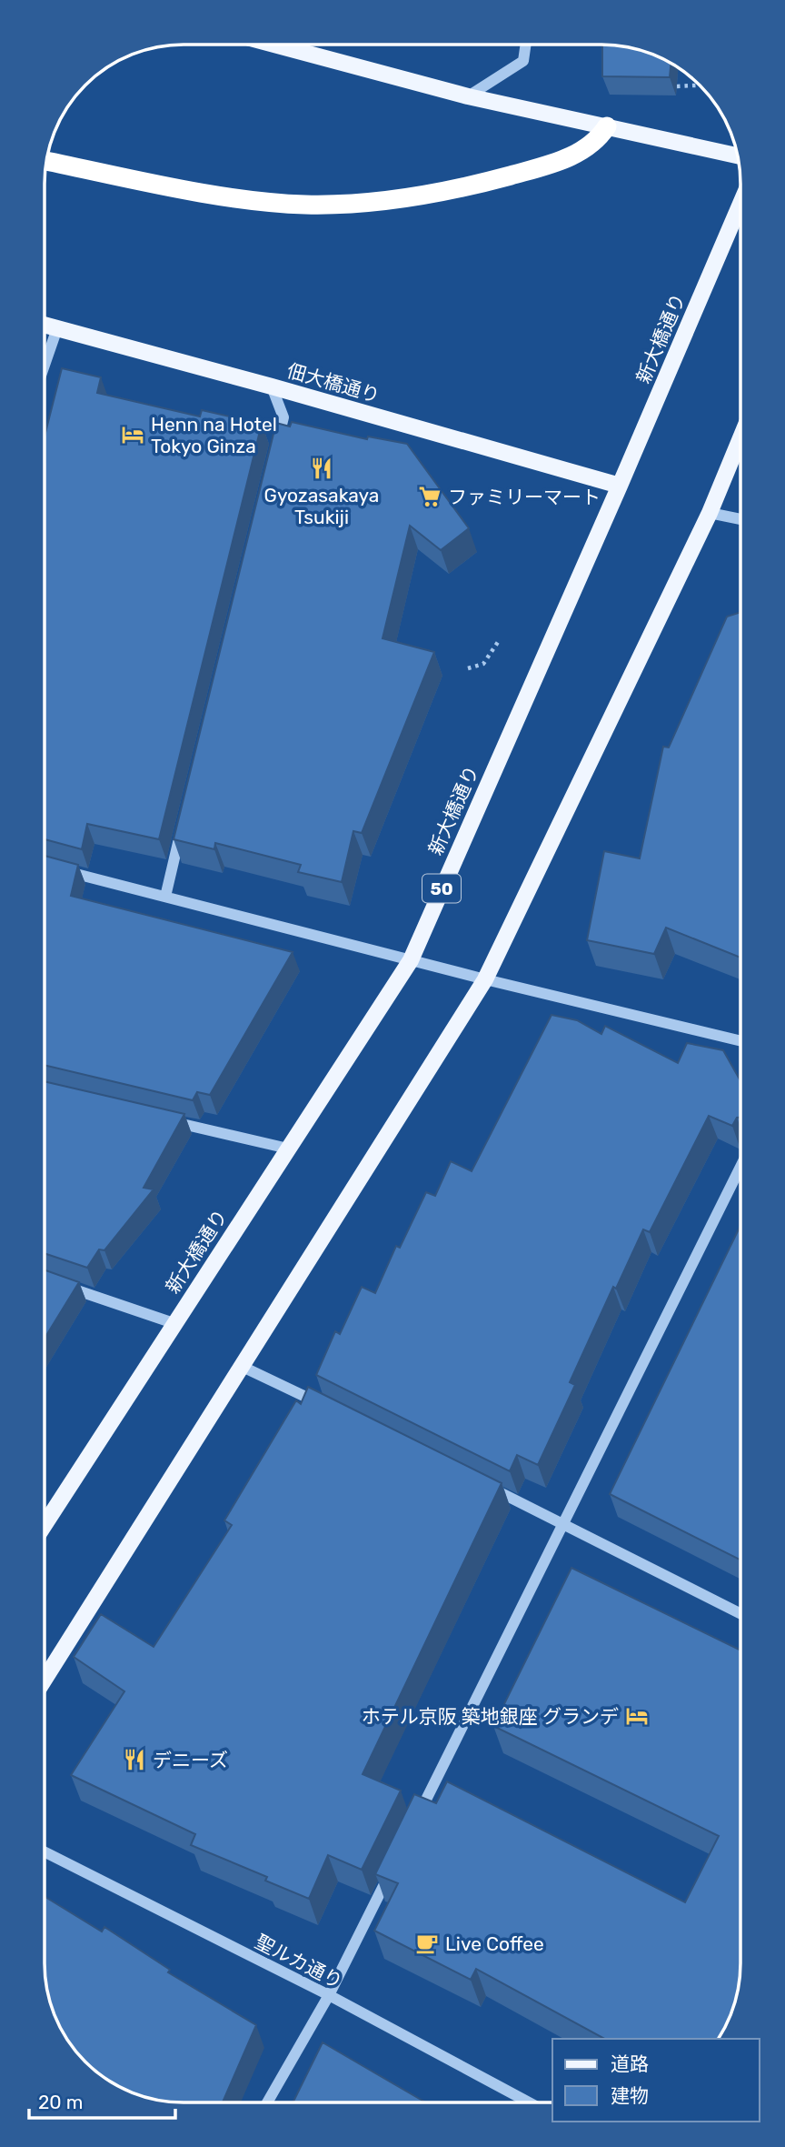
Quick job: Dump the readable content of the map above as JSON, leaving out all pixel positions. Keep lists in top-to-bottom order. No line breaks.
{"streets":{"main road":["新大橋通り","佃大橋通り","50"],"street":["聖ルカ通り"]},"crossings":[["新大橋通り","佃大橋通り"]],"places":{"hotel":["Henn na Hotel Tokyo Ginza","ホテル京阪 築地銀座 グランデ"],"restaurant":["Gyozasakaya Tsukiji","デニーズ"],"supermarket":["ファミリーマート"],"cafe":["Live Coffee"]},"legend":["道路","建物"],"scale_bar":"20 m"}
